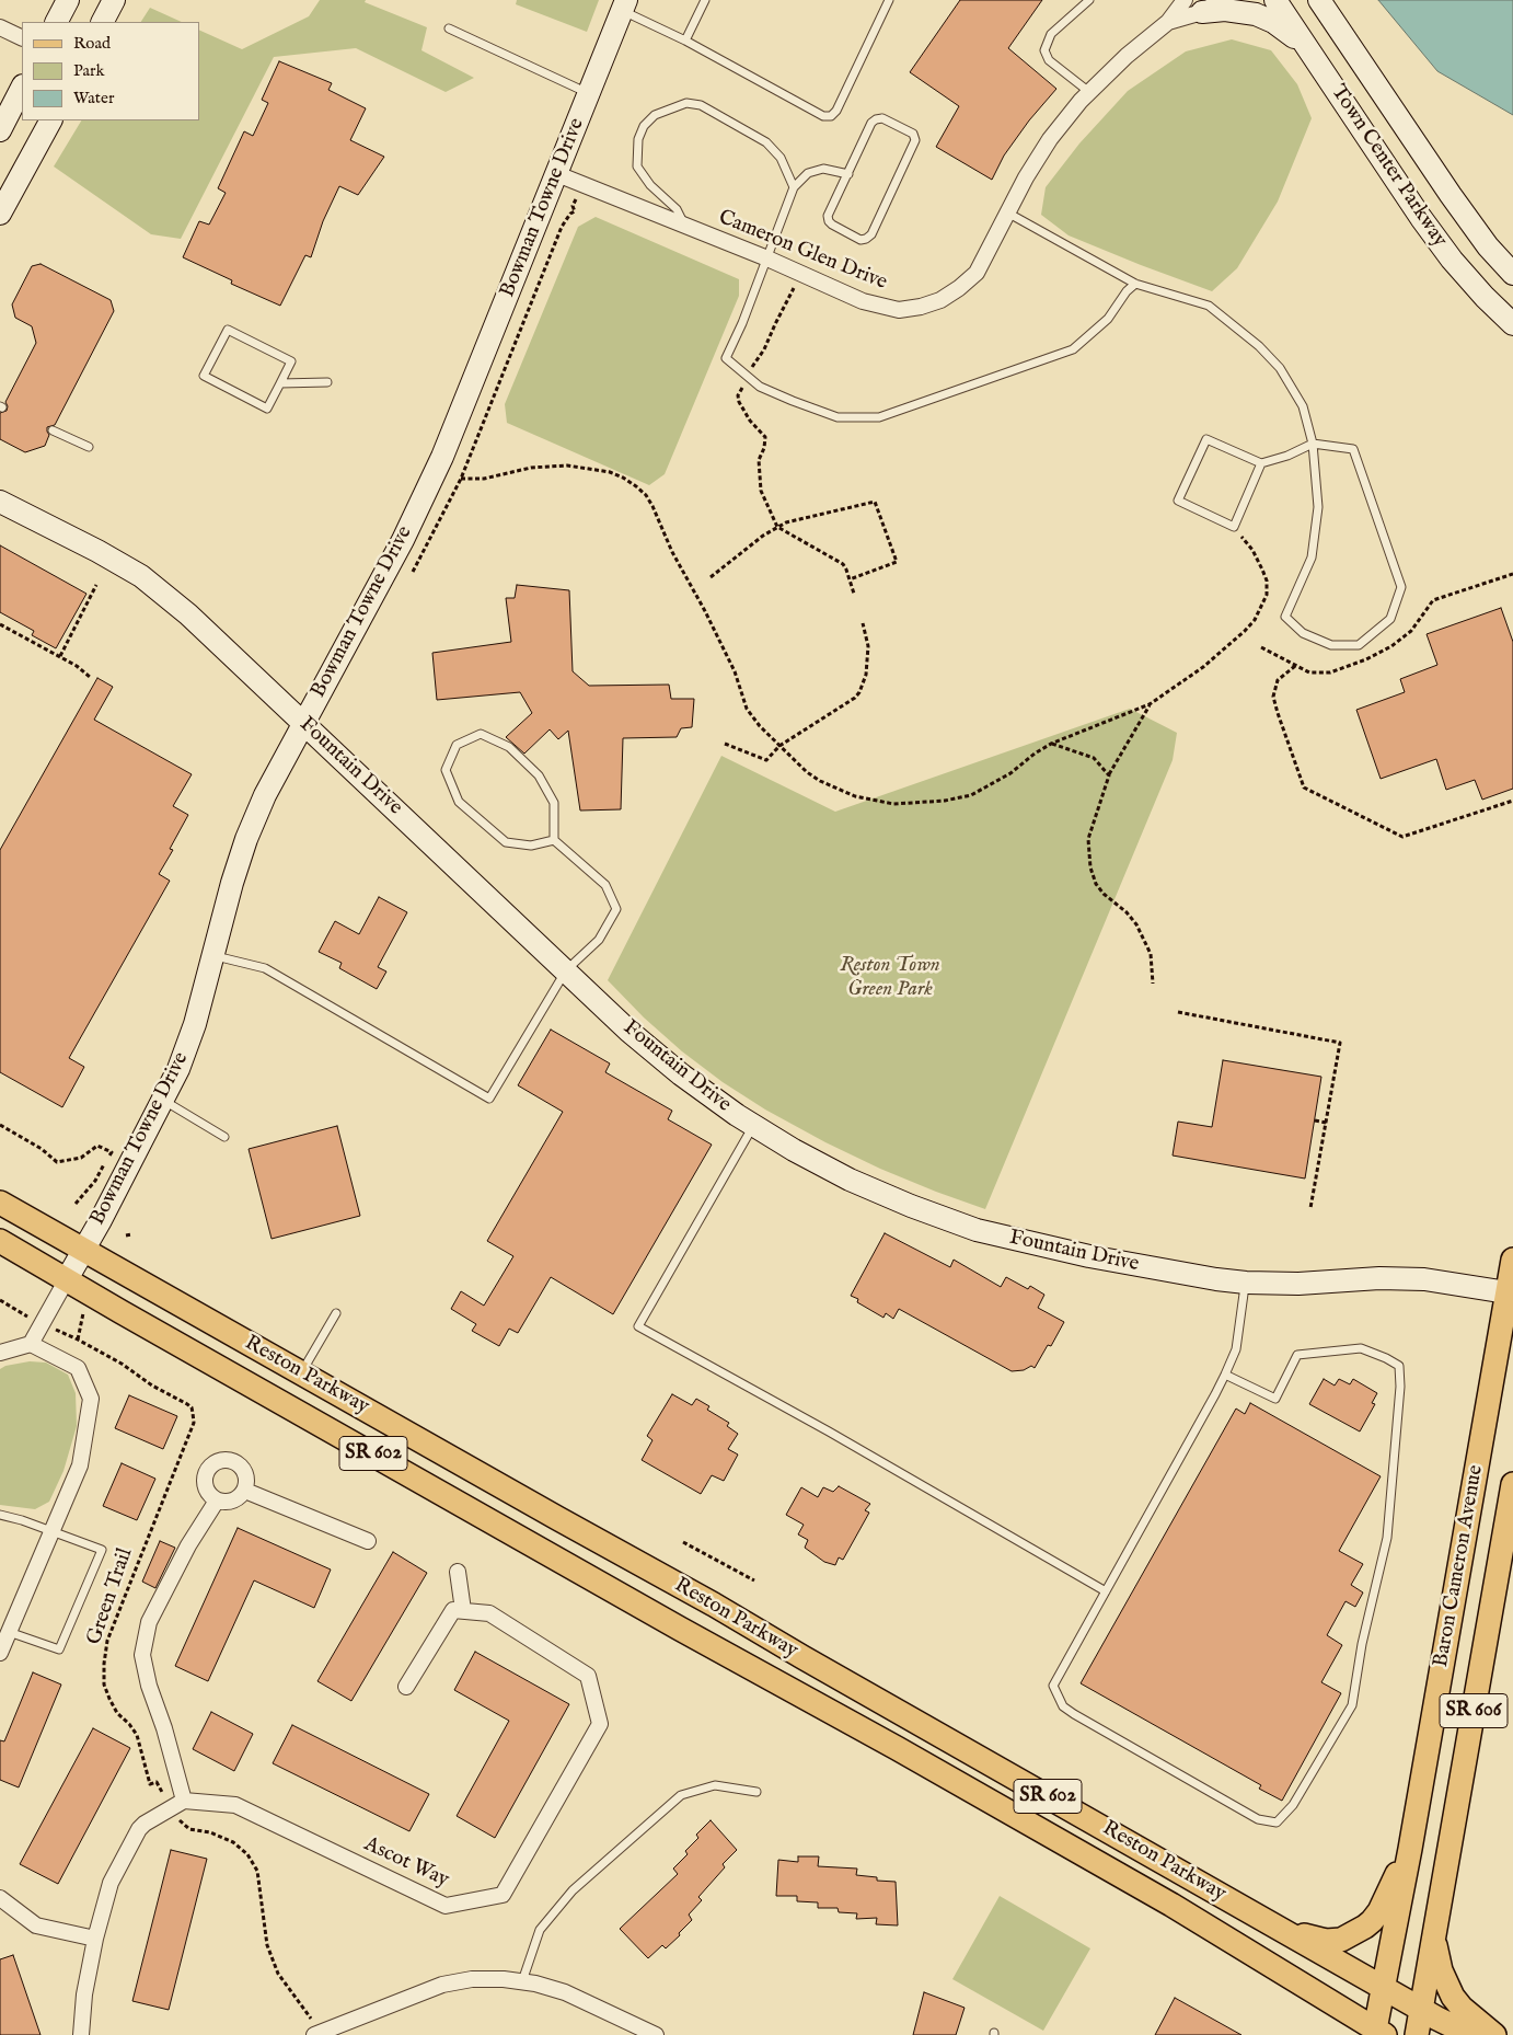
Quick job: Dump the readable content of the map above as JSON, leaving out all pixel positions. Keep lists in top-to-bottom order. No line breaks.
{"streets":{"main road":["Reston Parkway","SR 602","Baron Cameron Avenue","SR 606"],"street":["Town Center Parkway","Bowman Towne Drive","Cameron Glen Drive","Fountain Drive","Ascot Way"],"path":["Green Trail"]},"crossings":[["Bowman Towne Drive","Cameron Glen Drive"],["Bowman Towne Drive","Fountain Drive"],["Bowman Towne Drive","Reston Parkway"],["Fountain Drive","Baron Cameron Avenue"],["Reston Parkway","Baron Cameron Avenue"]],"parks":["Reston Town Green Park"],"legend":["Road","Park","Water"]}
